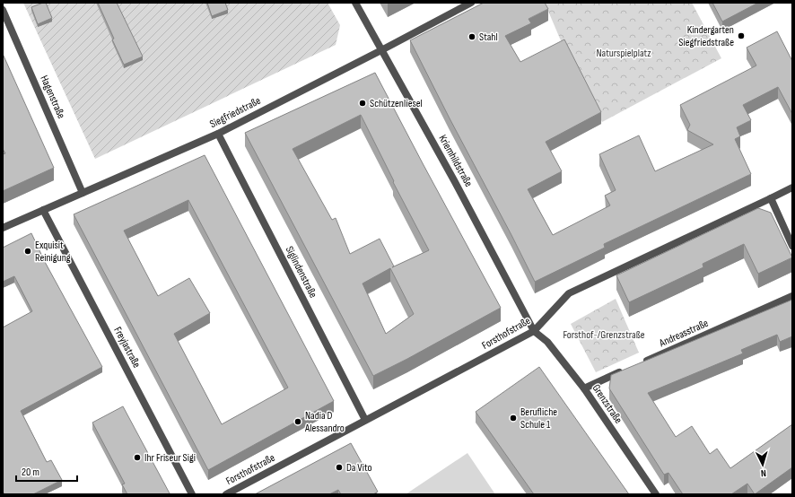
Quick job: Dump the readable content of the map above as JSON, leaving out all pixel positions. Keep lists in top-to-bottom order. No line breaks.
{"streets":{"street":["Hagenstraße","Siegfriedstraße","Kriemhildstraße","Siglindenstraße","Forsthofstraße","Andreasstraße","Freyjastraße","Grenzstraße"]},"crossings":[["Hagenstraße","Siegfriedstraße"],["Siegfriedstraße","Kriemhildstraße"],["Siegfriedstraße","Siglindenstraße"],["Siegfriedstraße","Freyjastraße"],["Kriemhildstraße","Forsthofstraße"],["Kriemhildstraße","Grenzstraße"],["Siglindenstraße","Forsthofstraße"],["Forsthofstraße","Grenzstraße"]],"parks":["Naturspielplatz","Forsthof-/Grenzstraße"],"places":["Kindergarten Siegfriedstraße","Stahl","Schützenliesel","Exquisit Reinigung","Berufliche Schule 1","Nadia D Alessandro","Ihr Friseur Sigi","Da Vito"],"scale_bar":"20 m","north":"bottom"}
